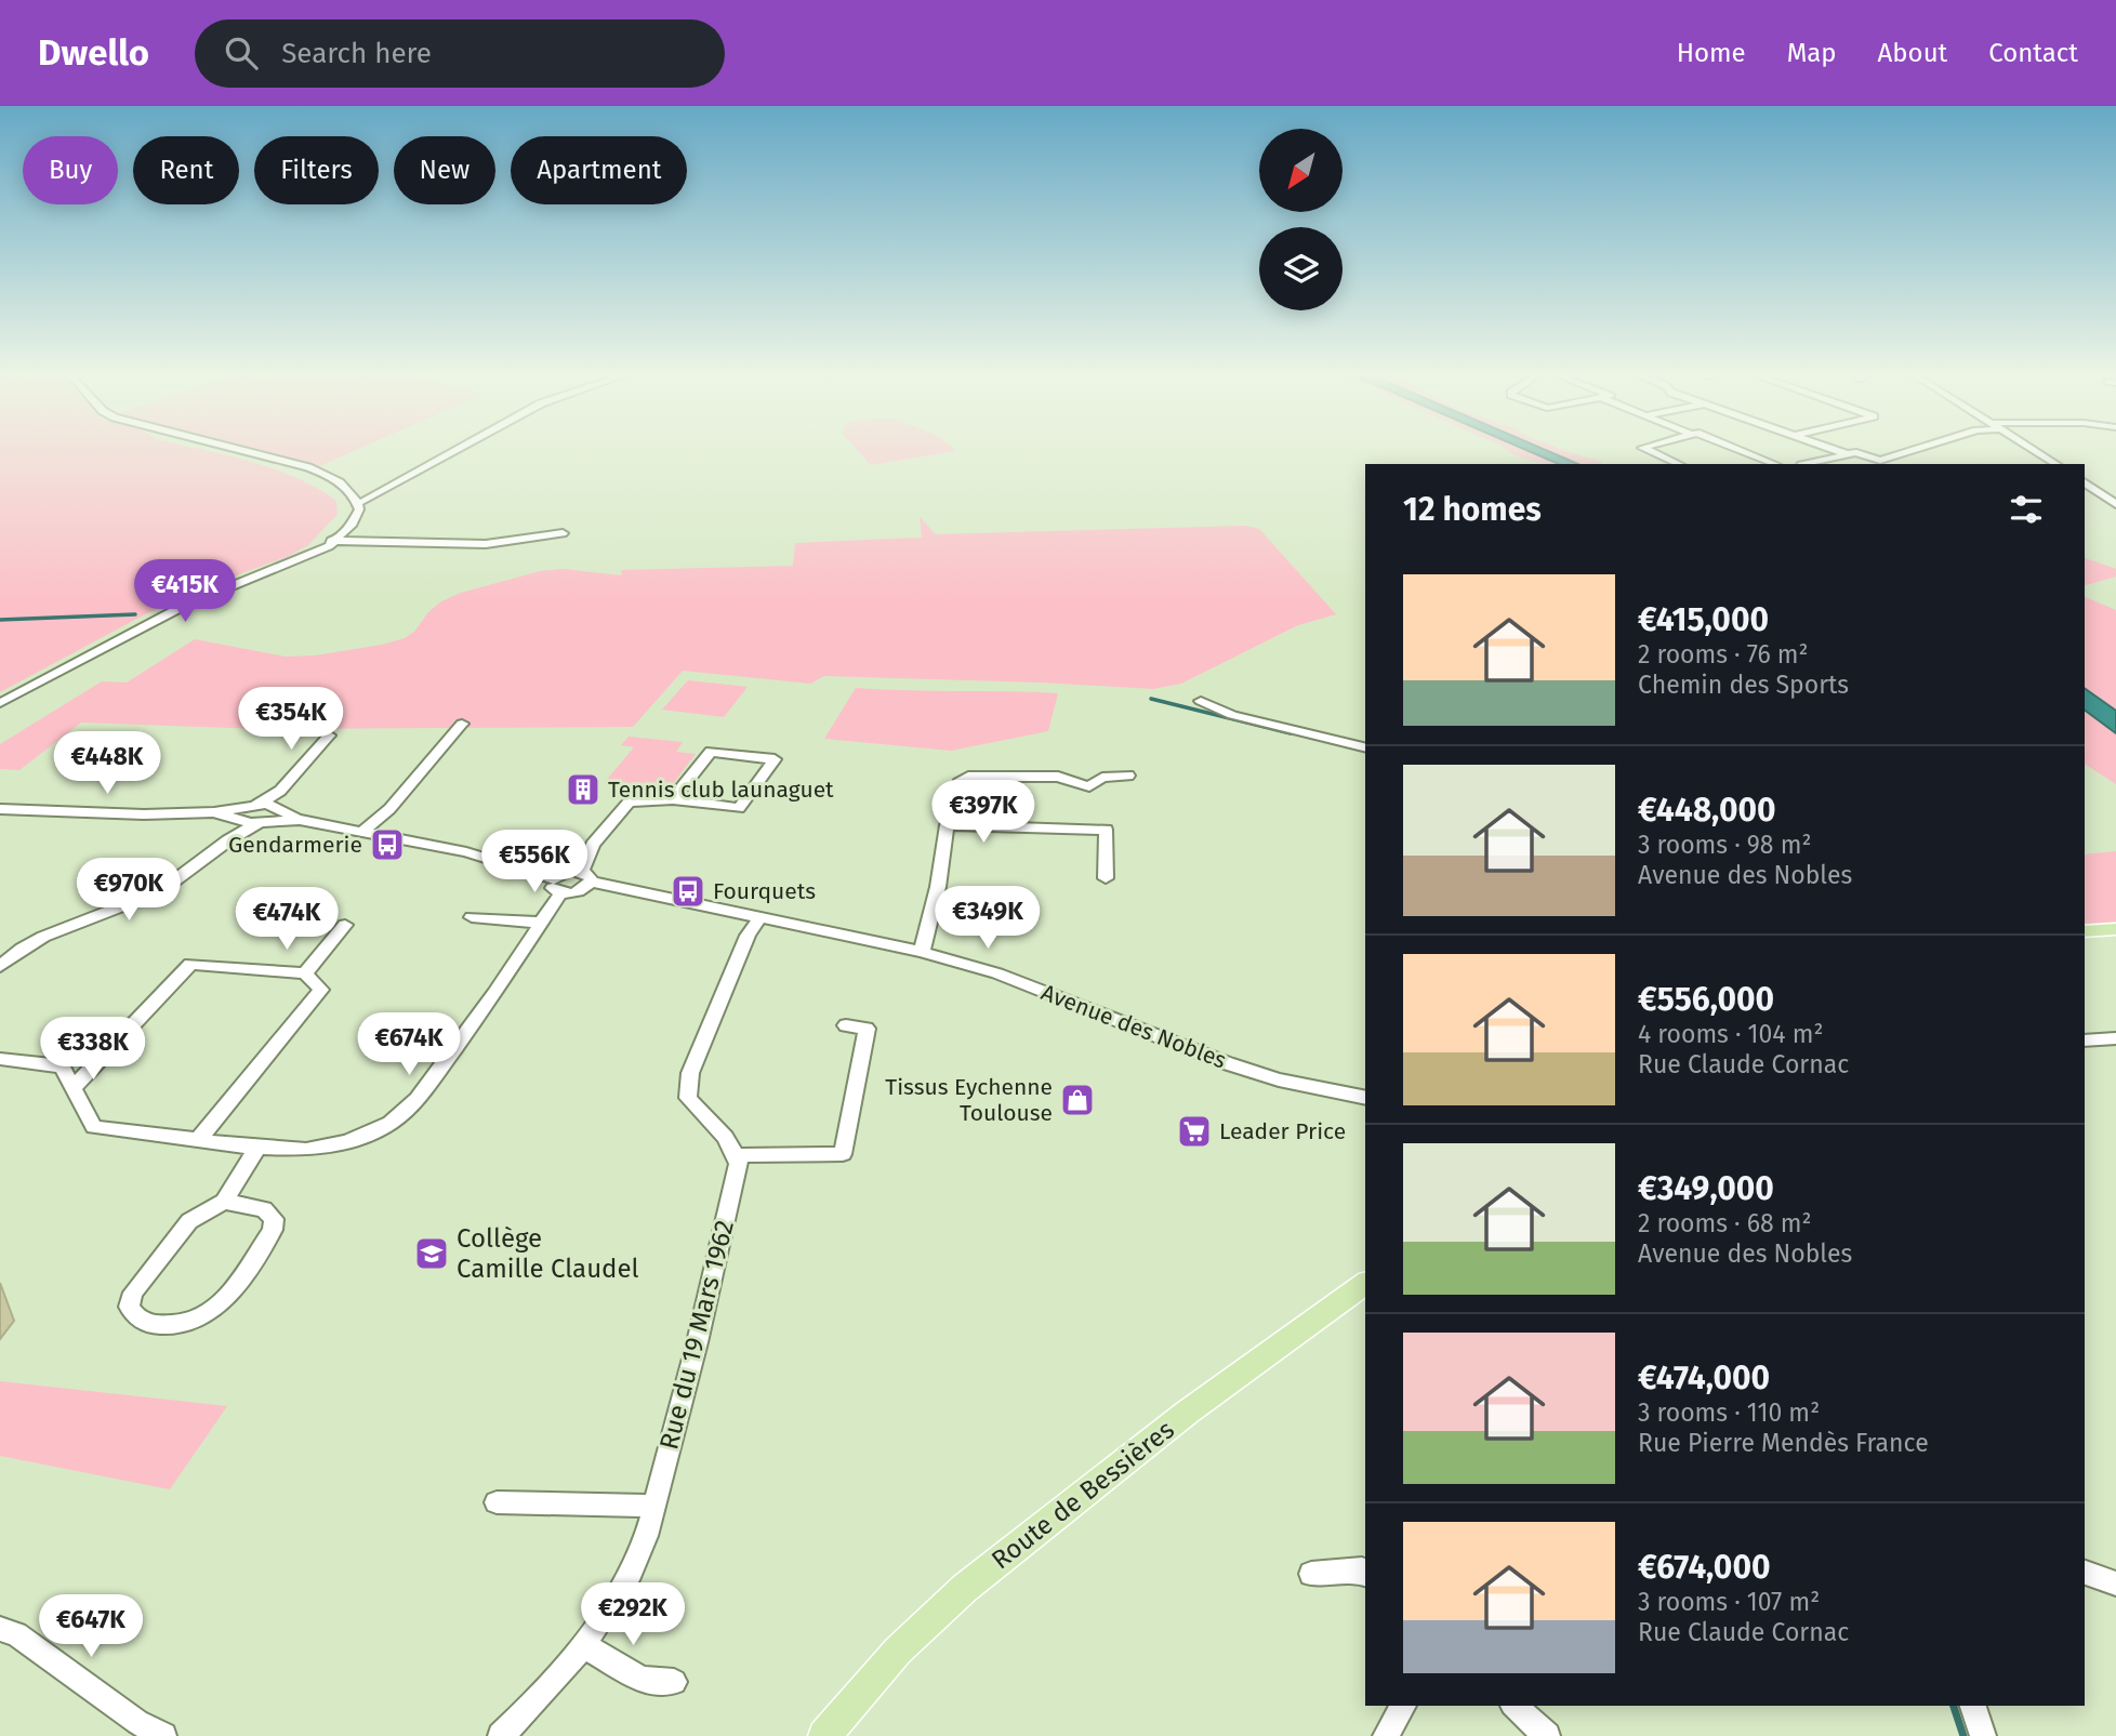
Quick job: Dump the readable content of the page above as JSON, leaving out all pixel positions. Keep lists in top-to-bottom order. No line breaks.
{"streets":{"main road":["Route de Bessières"],"street":["Avenue des Nobles","Rue du 19 Mars 1962"]},"places":{"building":["Tennis club launaguet"],"bus stop":["Gendarmerie","Fourquets"],"shop":["Tissus Eychenne Toulouse"],"supermarket":["Leader Price"],"school or university":["Collège Camille Claudel"]},"north":"bottom left","page":{"header":"Dwello","search":"Search here","nav":["Home","Map","About","Contact"],"chip":["Buy","Rent","Filters","New","Apartment"],"heading":"12 homes","list":[{"name":"€415,000","note":"2 rooms · 76 m² · Chemin des Sports"},{"name":"€448,000","note":"3 rooms · 98 m² · Avenue des Nobles"},{"name":"€556,000","note":"4 rooms · 104 m² · Rue Claude Cornac"},{"name":"€349,000","note":"2 rooms · 68 m² · Avenue des Nobles"},{"name":"€474,000","note":"3 rooms · 110 m² · Rue Pierre Mendès France"},{"name":"€674,000","note":"3 rooms · 107 m² · Rue Claude Cornac"}],"price":["€415K","€354K","€448K","€397K","€556K","€970K","€349K","€474K","€674K","€338K","€292K","€647K"]}}
